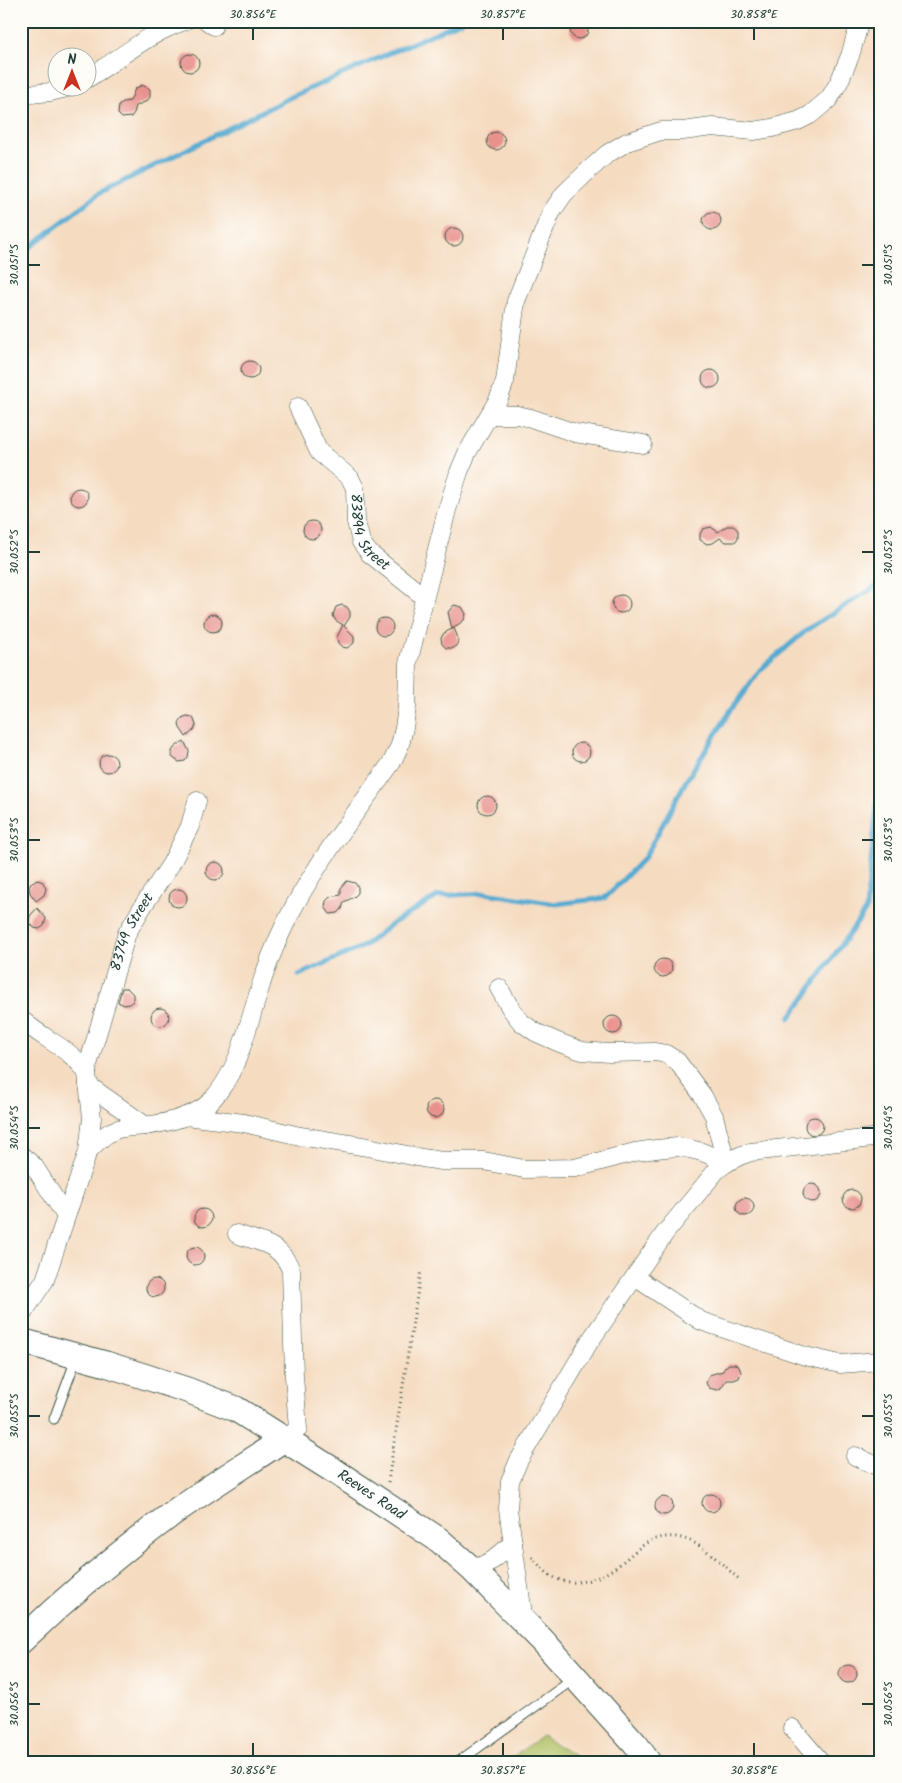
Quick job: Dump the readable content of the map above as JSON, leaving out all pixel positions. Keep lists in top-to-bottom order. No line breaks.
{"streets":{"street":["83894 Street","83749 Street","Reeves Road"]},"north":"top","coordinates":["30.856°E","30.857°E","30.858°E","30.051°S","30.052°S","30.053°S","30.054°S","30.055°S","30.056°S"]}
